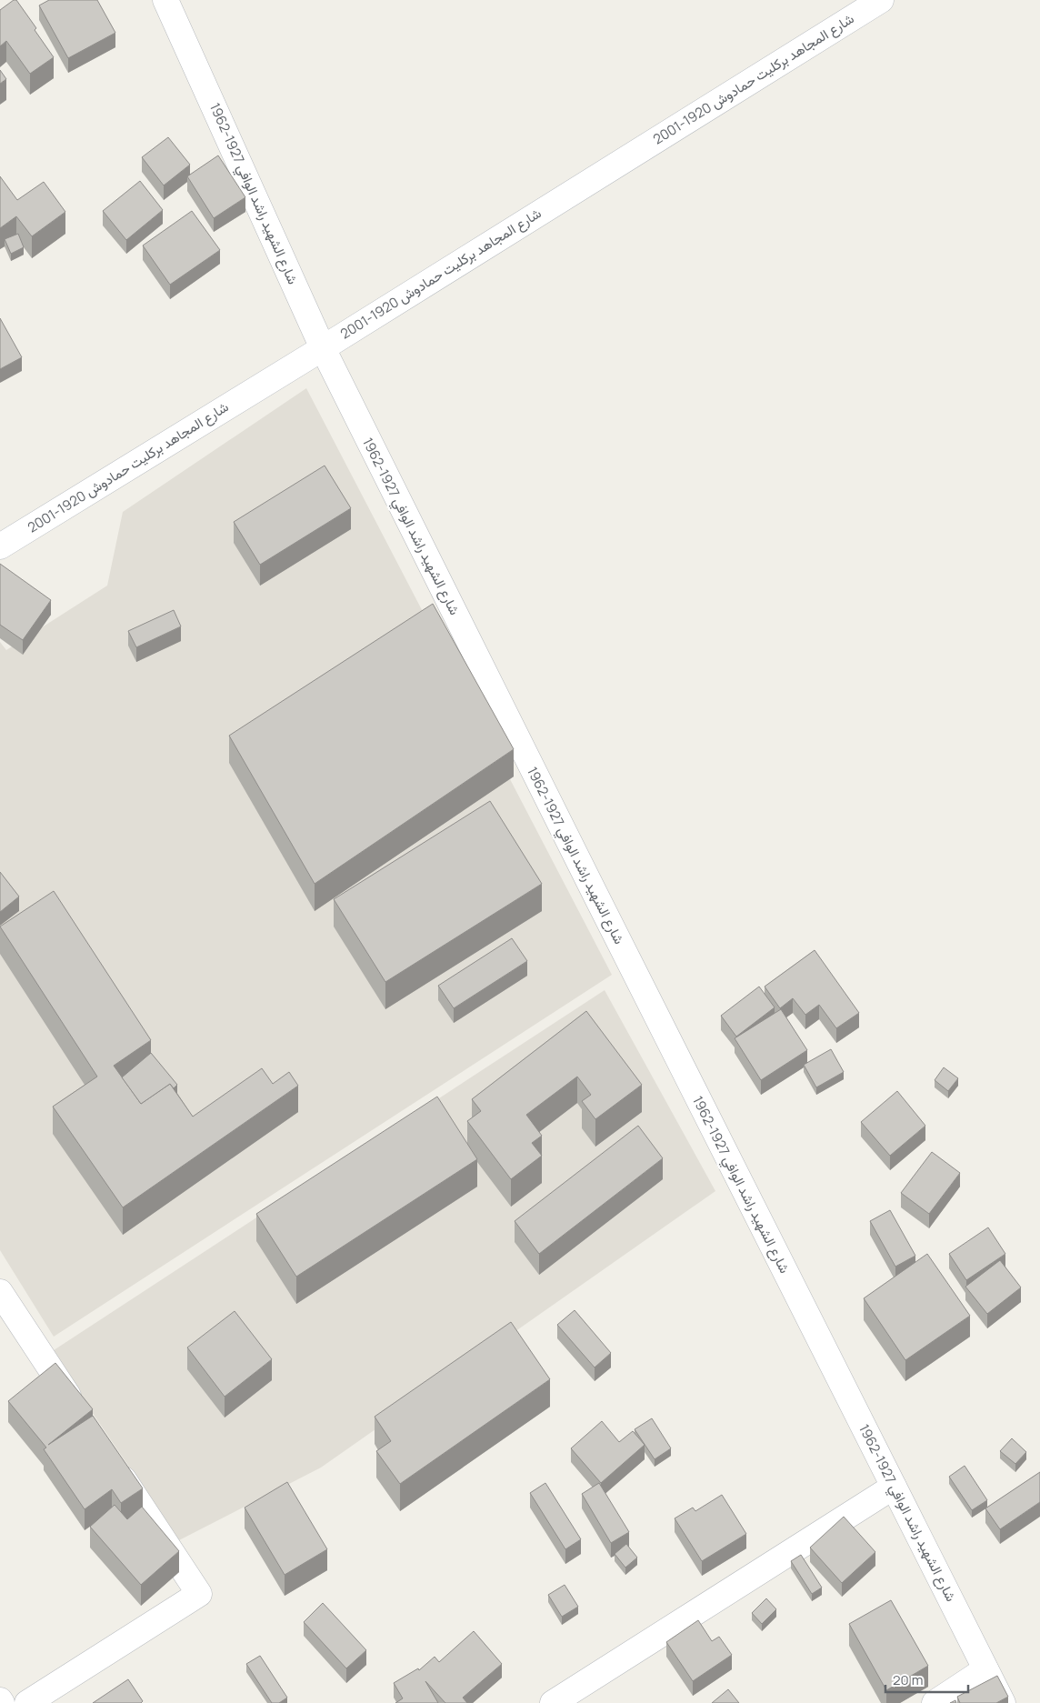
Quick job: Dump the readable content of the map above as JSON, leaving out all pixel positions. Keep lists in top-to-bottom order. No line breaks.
{"streets":{"street":["شارع المجاهد بركليت حمادوش 1920-2001","شارع الشهيد راشد الوافي 1927-1962"]},"crossings":[["شارع المجاهد بركليت حمادوش 1920-2001","شارع الشهيد راشد الوافي 1927-1962"]],"scale_bar":"20 m"}
